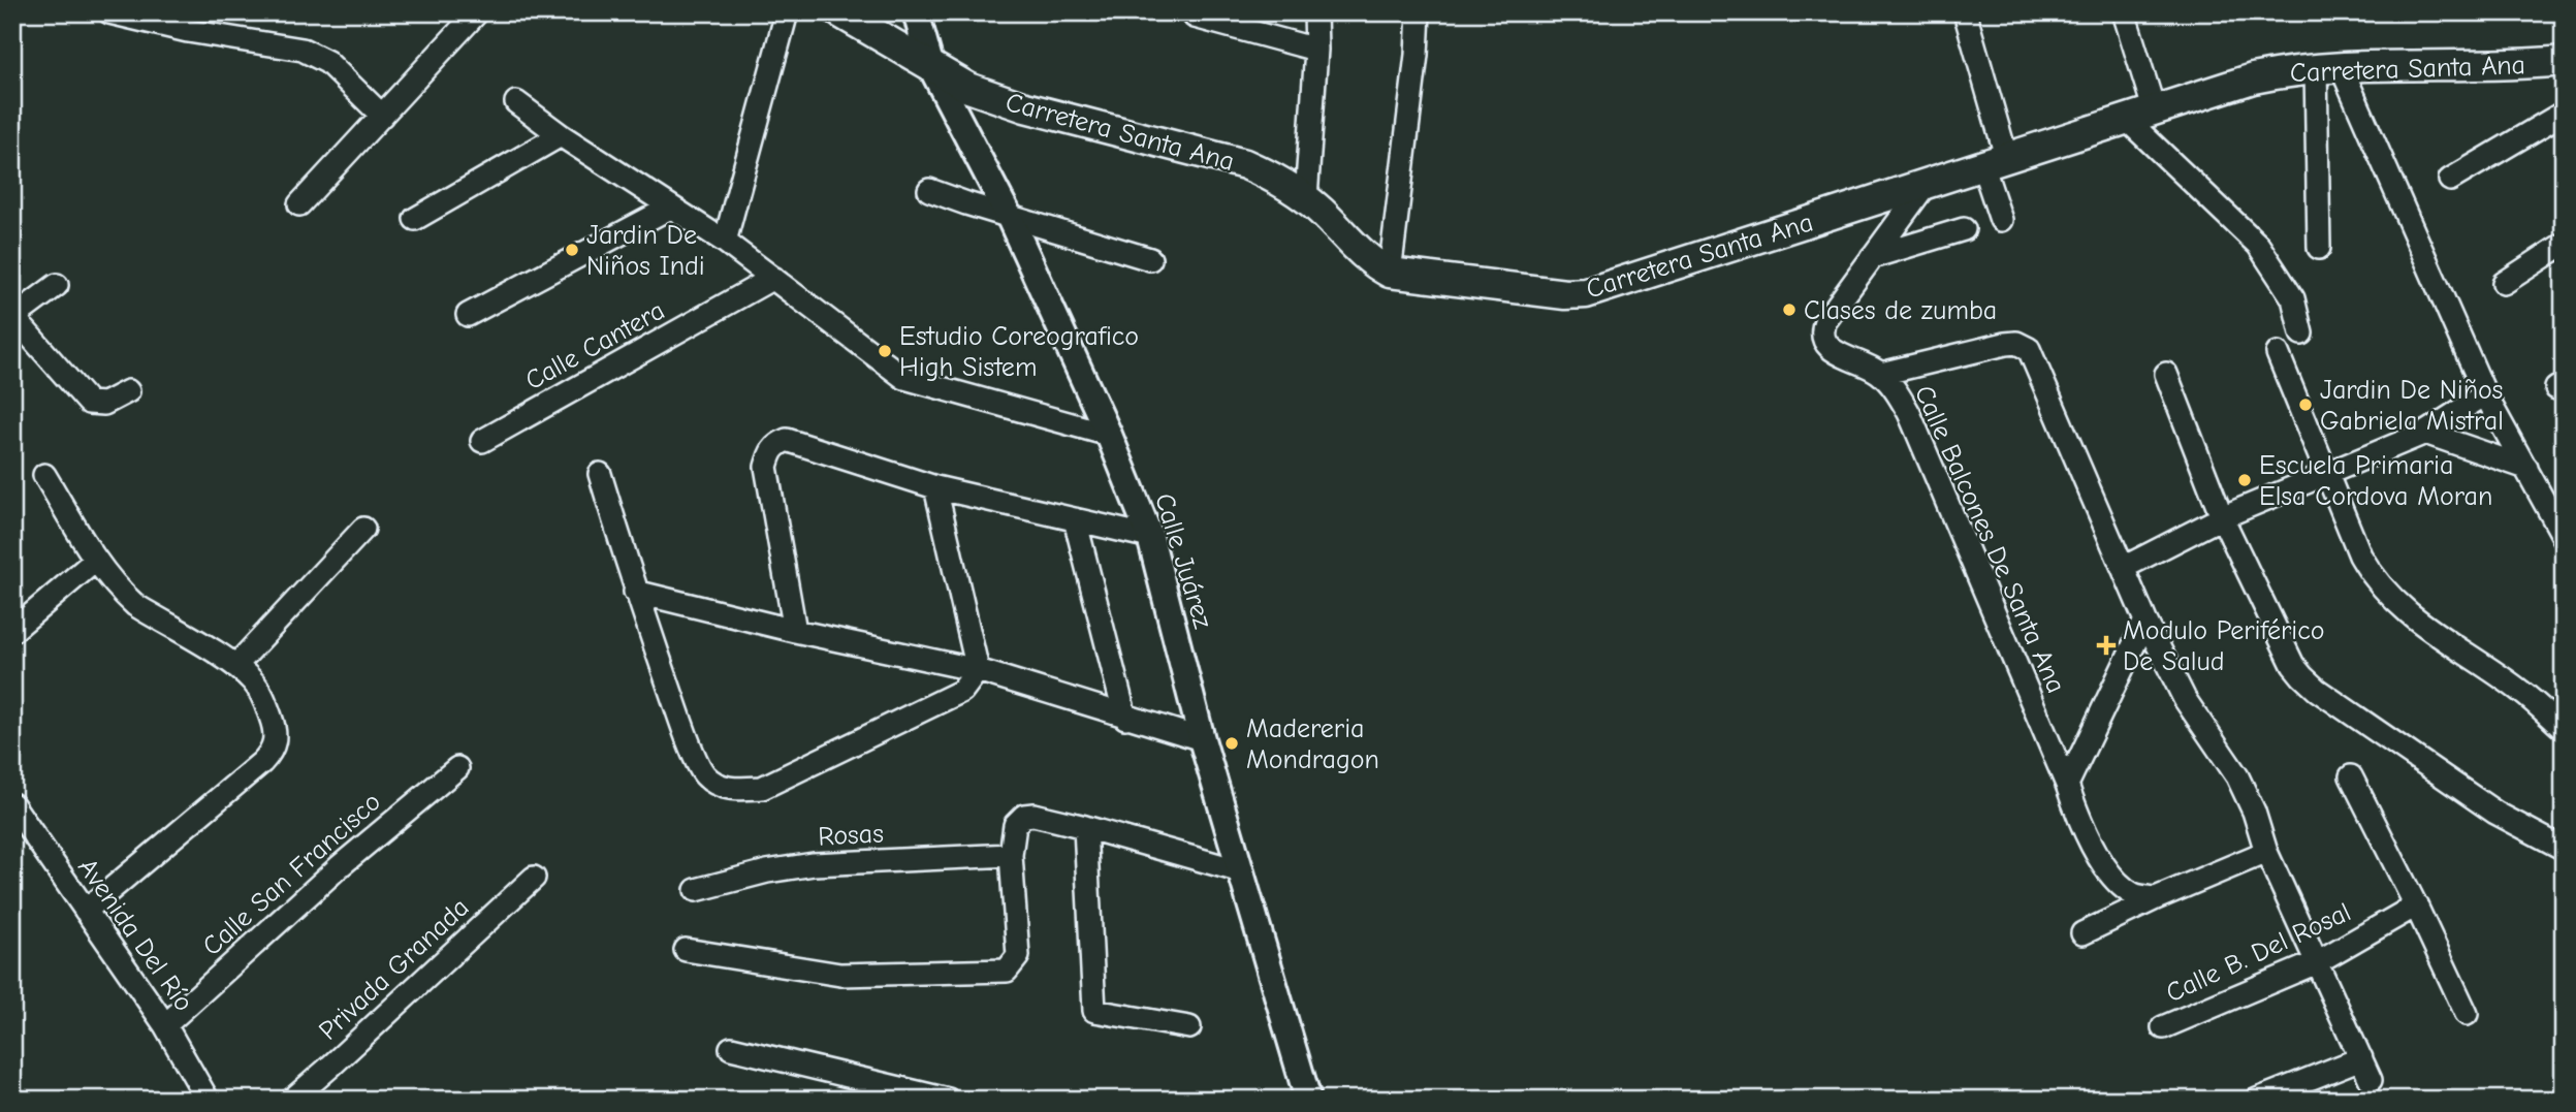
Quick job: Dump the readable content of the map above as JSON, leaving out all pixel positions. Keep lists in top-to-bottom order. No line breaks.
{"streets":{"main road":["Carretera Santa Ana"],"street":["Calle Cantera","Calle Balcones De Santa Ana","Calle Juárez","Rosas","Calle San Francisco","Avenida Del Río","Calle B. Del Rosal","Privada Granada"]},"crossings":[["Carretera Santa Ana","Calle Balcones De Santa Ana"],["Carretera Santa Ana","Calle Juárez"],["Calle San Francisco","Avenida Del Río"]],"places":{"other":["Jardin De Niños Indi","Clases de zumba","Estudio Coreografico High Sistem","Jardin De Niños Gabriela Mistral","Escuela Primaria Elsa Cordova Moran","Madereria Mondragon"],"health":["Modulo Periférico De Salud"]}}
